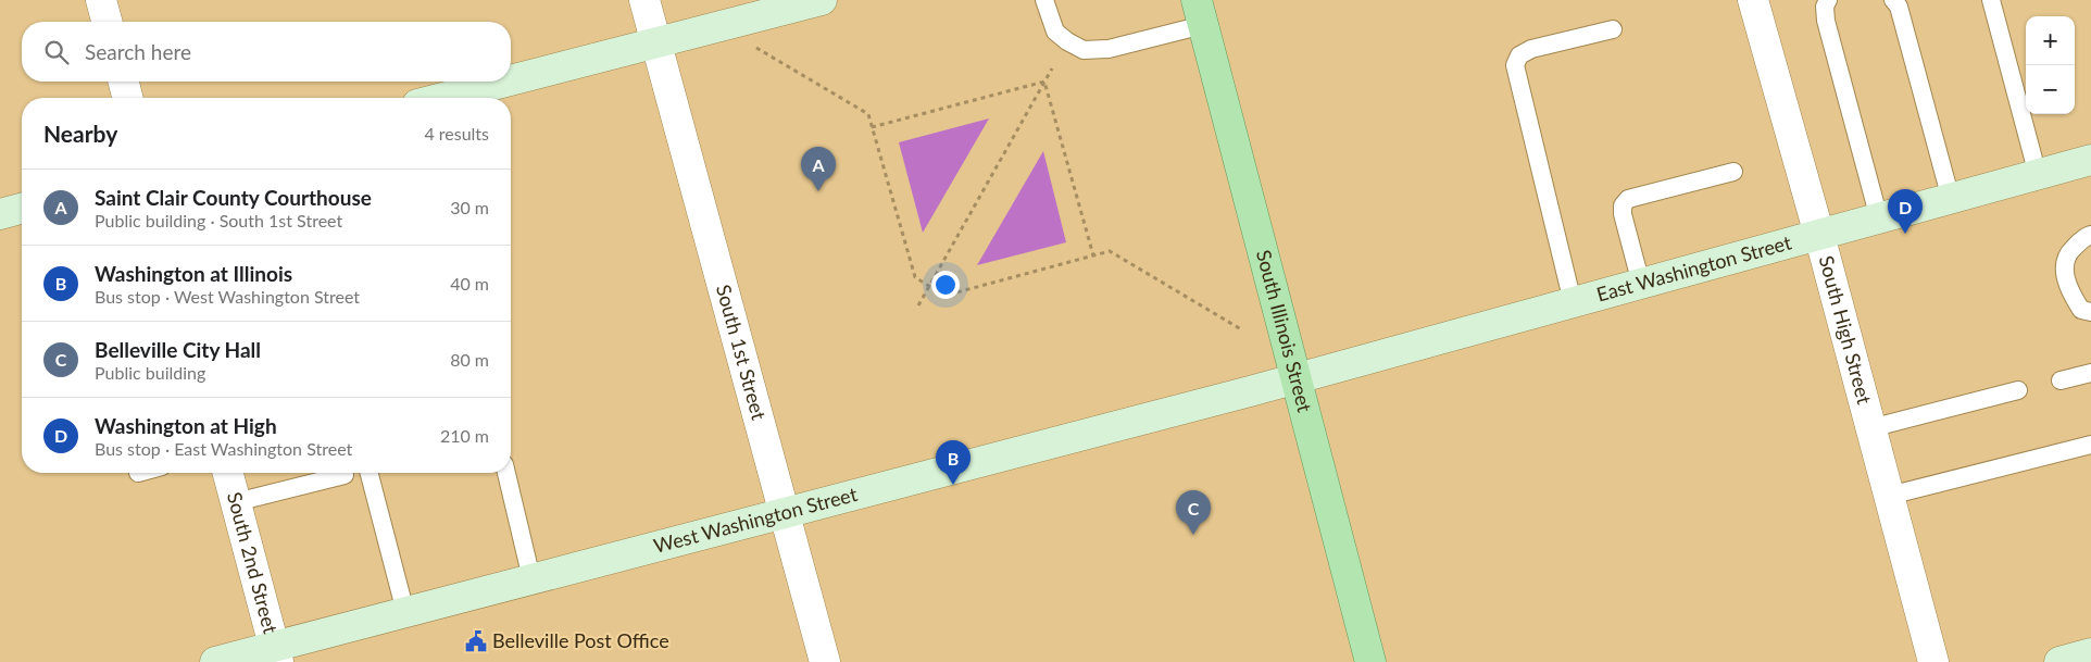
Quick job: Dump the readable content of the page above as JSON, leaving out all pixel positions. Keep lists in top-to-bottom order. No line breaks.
{"streets":{"main road":["East Washington Street","South Illinois Street","West Washington Street"],"street":["South High Street","South 1st Street","South 2nd Street"]},"crossings":[["East Washington Street","South Illinois Street"],["East Washington Street","South High Street"],["East Washington Street","West Washington Street"],["South Illinois Street","West Washington Street"],["South 1st Street","West Washington Street"],["West Washington Street","South 2nd Street"]],"places":{"public building":["Belleville Post Office"]},"page":{"map_buttons":["+","−"],"search":"Search here","heading":["Nearby","4 results"],"pins":["A","D","B","C"],"list":[{"mark":"A","name":"Saint Clair County Courthouse","note":"Public building · South 1st Street","value":"30 m"},{"mark":"B","name":"Washington at Illinois","note":"Bus stop · West Washington Street","value":"40 m"},{"mark":"C","name":"Belleville City Hall","note":"Public building","value":"80 m"},{"mark":"D","name":"Washington at High","note":"Bus stop · East Washington Street","value":"210 m"}]}}
